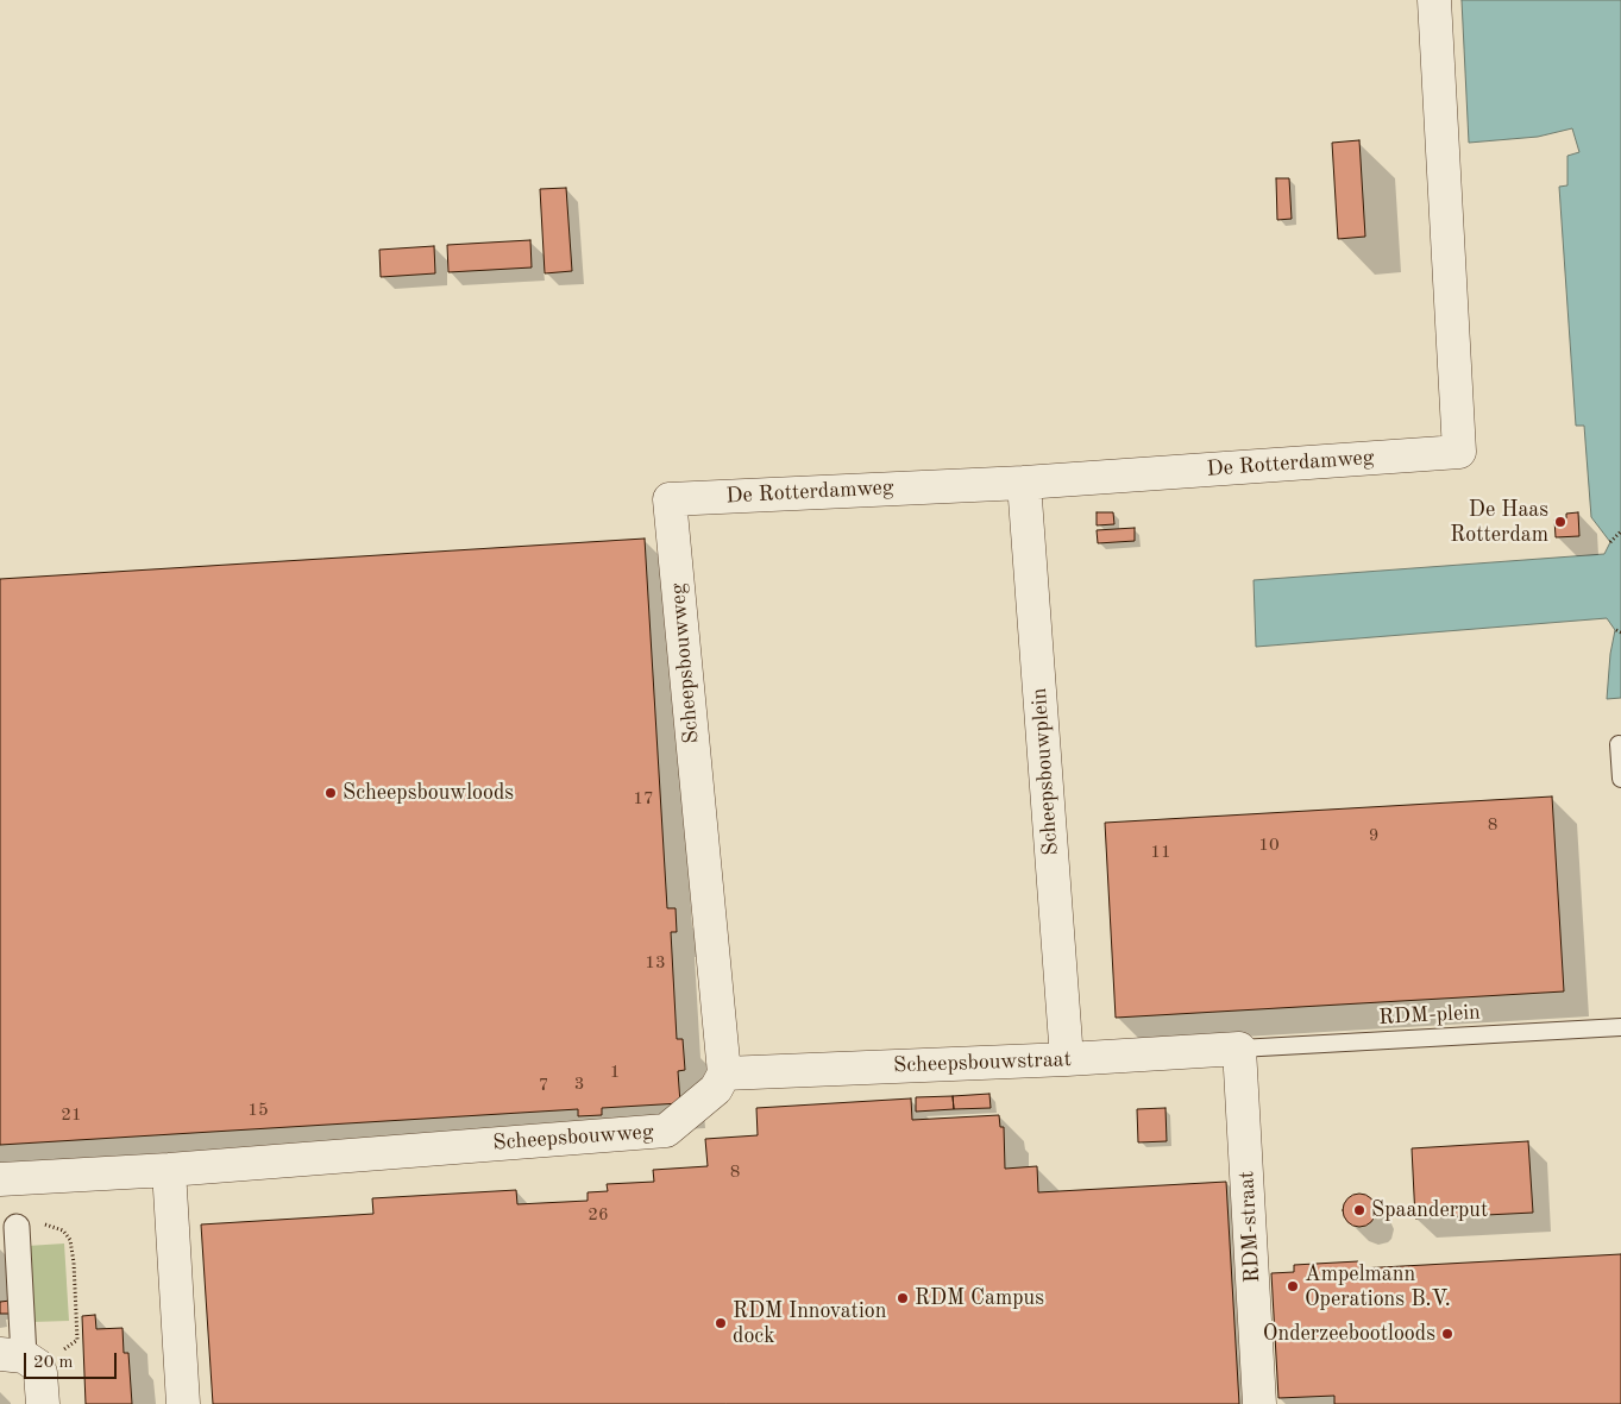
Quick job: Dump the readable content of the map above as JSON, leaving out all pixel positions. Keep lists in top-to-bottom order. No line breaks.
{"streets":{"street":["De Rotterdamweg","Scheepsbouwweg","Scheepsbouwplein","Scheepsbouwstraat","RDM-straat"],"lane":["RDM-plein"]},"crossings":[["De Rotterdamweg","Scheepsbouwweg"],["De Rotterdamweg","Scheepsbouwplein"],["Scheepsbouwweg","Scheepsbouwstraat"],["Scheepsbouwplein","Scheepsbouwstraat"],["RDM-plein","Scheepsbouwstraat"],["RDM-plein","RDM-straat"],["Scheepsbouwstraat","RDM-straat"]],"places":["De Haas Rotterdam","Scheepsbouwloods","Spaanderput","Ampelmann Operations B.V.","RDM Campus","RDM Innovation dock","Onderzeebootloods"],"house_numbers":["17","8","9","10","11","13","1","3","7","15","21","8","26"],"scale_bar":"20 m"}
